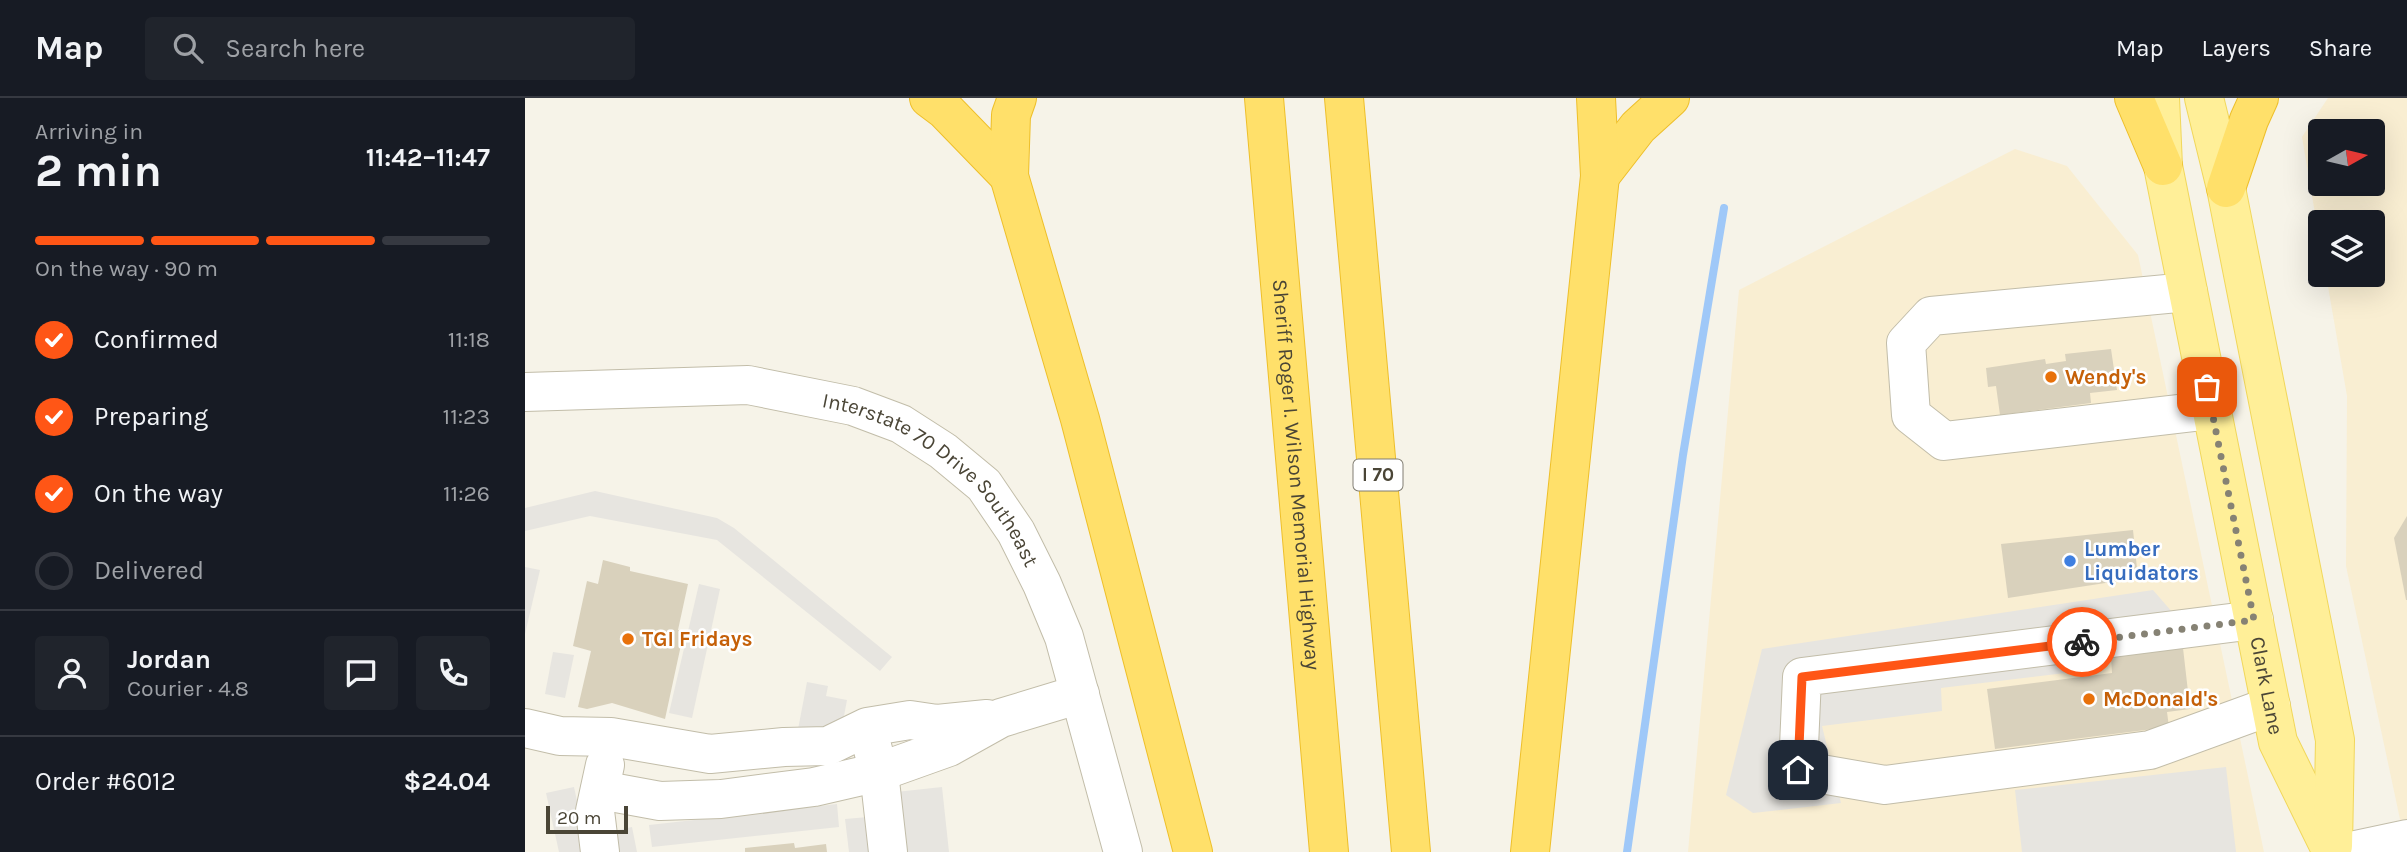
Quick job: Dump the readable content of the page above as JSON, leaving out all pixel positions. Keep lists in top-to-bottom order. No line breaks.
{"streets":{"highway":["Sheriff Roger I. Wilson Memorial Highway","I 70"],"main road":["Clark Lane"],"street":["Interstate 70 Drive Southeast"]},"places":["Wendy's","Lumber Liquidators","TGI Fridays","McDonald's"],"scale_bar":"20 m","north":"right","page":{"header":"Map","search":"Search here","nav":["Map","Layers","Share"],"heading":["2 min","Arriving in","11:42–11:47"],"panel":["Jordan","Courier · 4.8","Order #6012","$24.04"],"bar":"On the way · 90 m","list":[["Confirmed","11:18"],["Preparing","11:23"],["On the way","11:26"],"Delivered"],"scale":"20 m"}}
